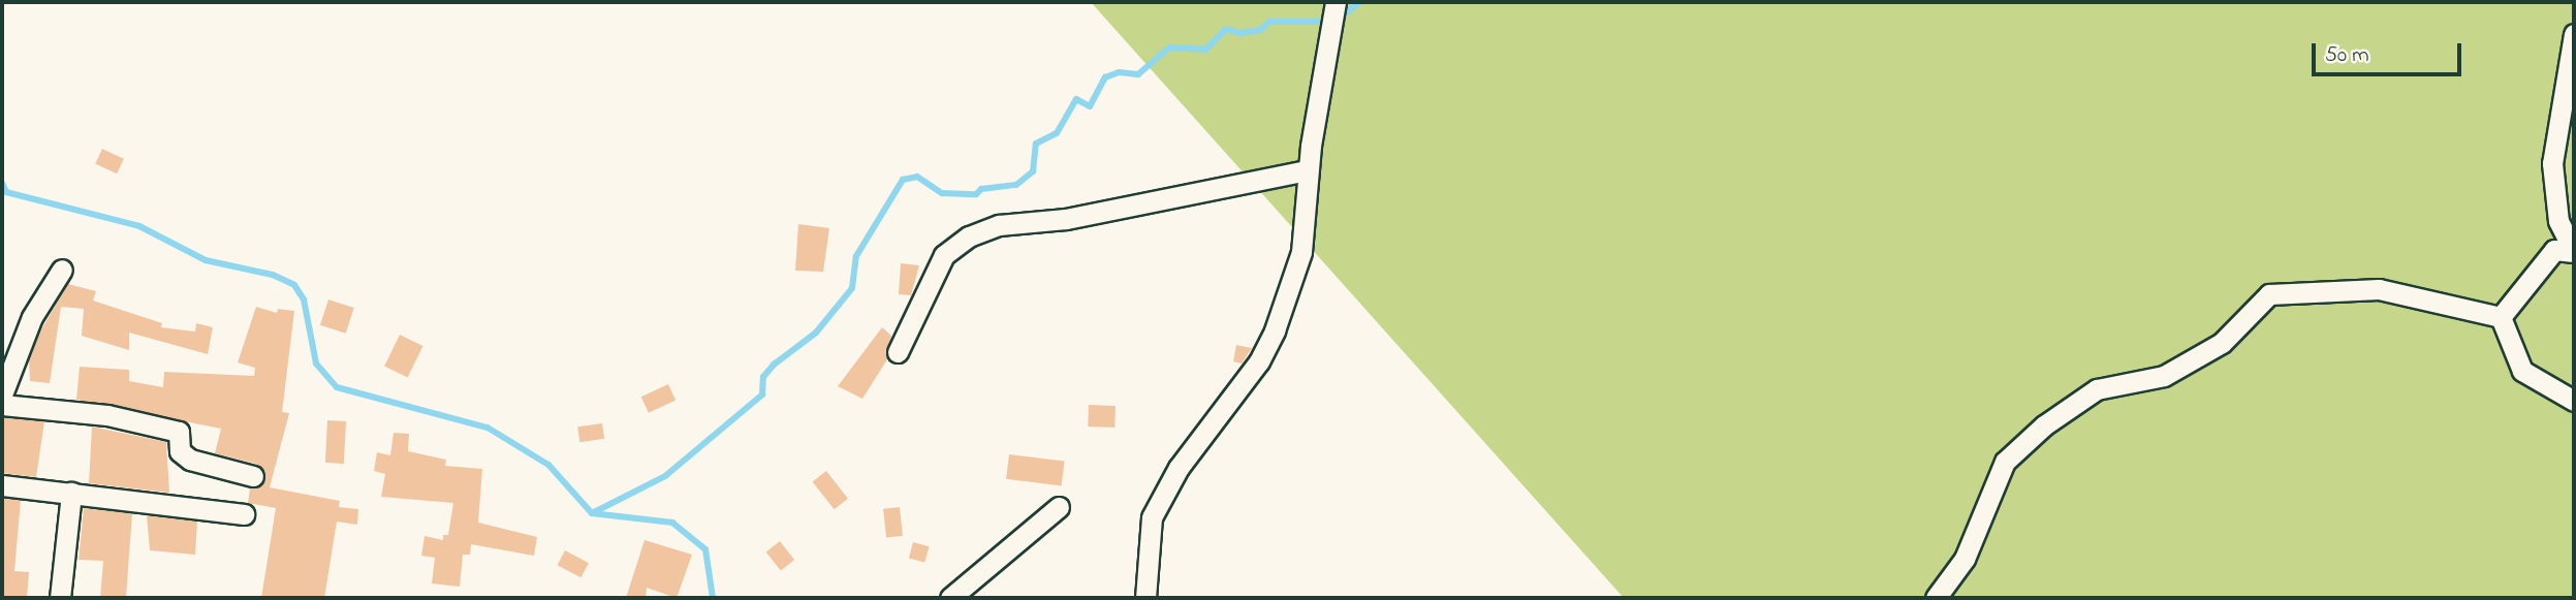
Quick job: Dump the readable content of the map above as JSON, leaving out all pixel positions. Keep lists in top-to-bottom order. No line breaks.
{"scale_bar":"50 m"}
